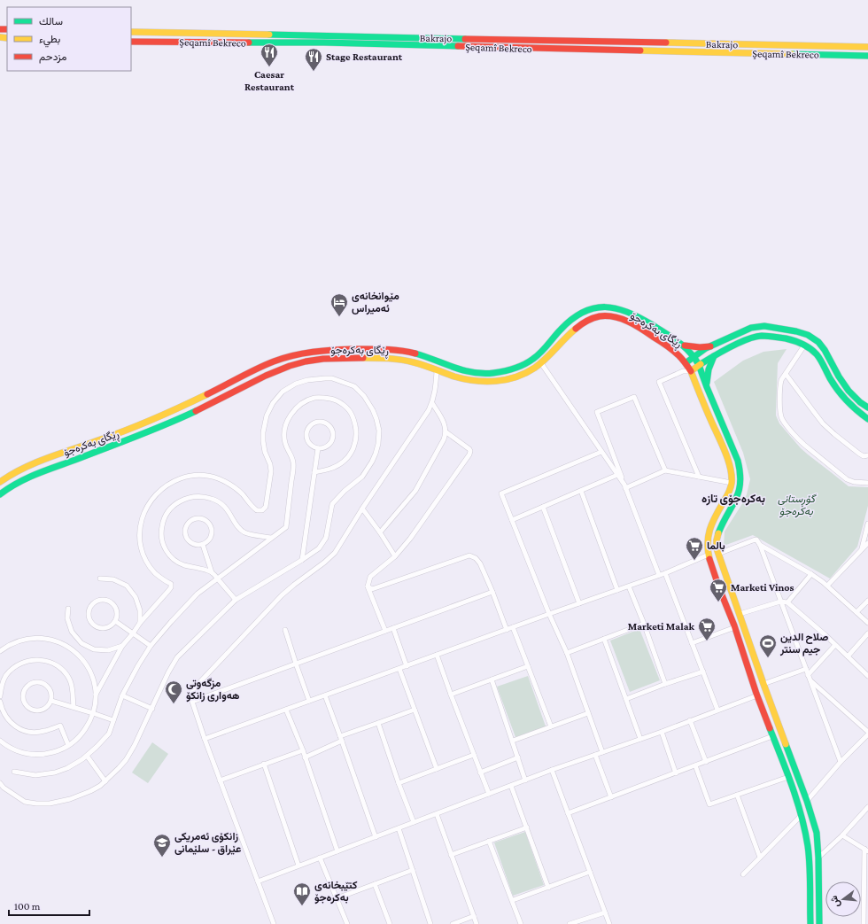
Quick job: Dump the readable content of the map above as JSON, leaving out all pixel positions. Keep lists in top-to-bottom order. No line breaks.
{"streets":{"main road":["Bakrajo","Şeqamî Bekreco","ڕێگای بەکرەجۆ"]},"districts":["بەکرەجۆی تازە"],"parks":["گۆڕستانی بەکرەجۆ"],"places":{"restaurant":["Caesar Restaurant","Stage Restaurant"],"hotel":["مێوانخانەی ئەمیراس"],"supermarket":["بالما","Marketi Vinos","Marketi Malak"],"sports":["صلاح الدين جيم سنتر"],"mosque":["مزگەوتی هەواری زانکۆ"],"school or university":["زانکۆی ئەمریکی عێراق - سلێمانی"],"library":["کتێبخانەی بەکرەجۆ"]},"legend":["سالك","بطيء","مزدحم"],"scale_bar":"100 m","north":"left"}
